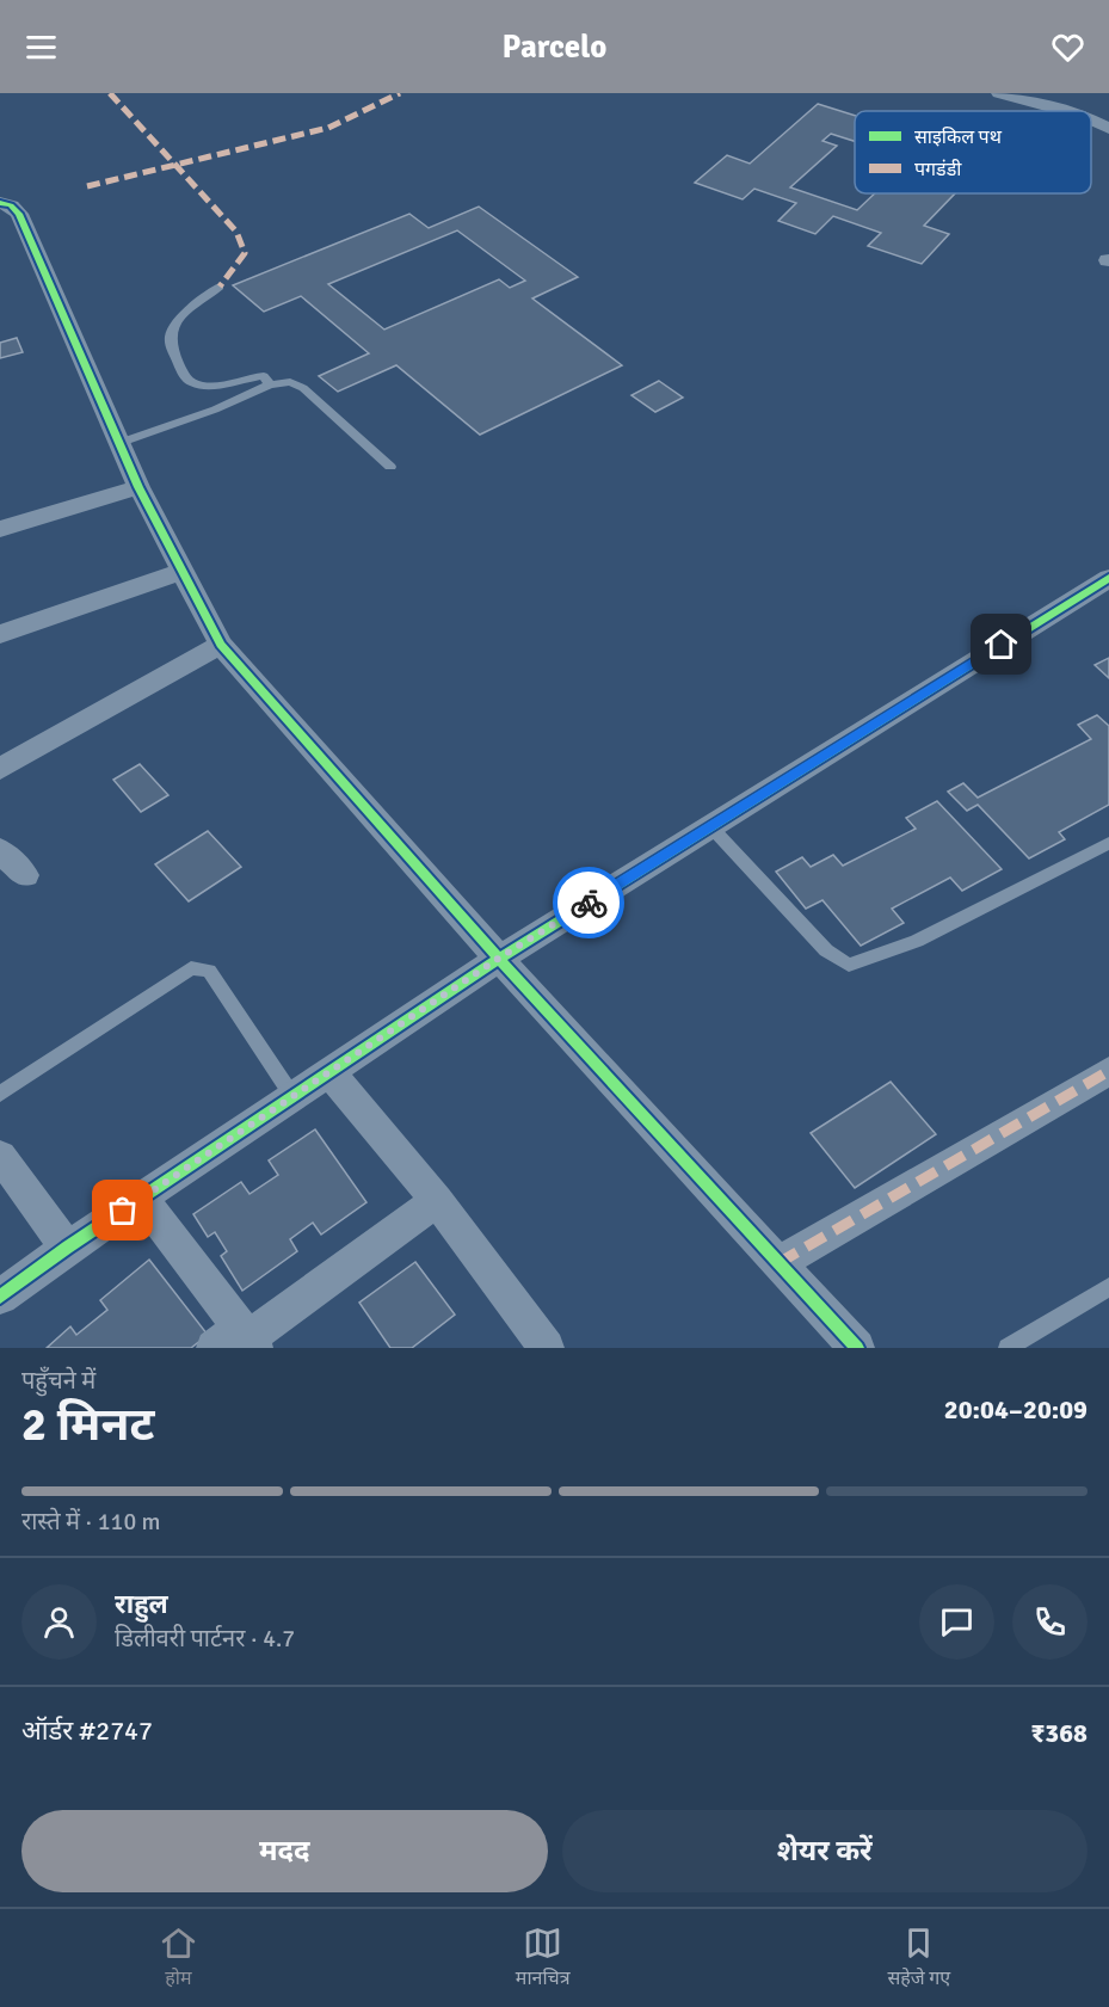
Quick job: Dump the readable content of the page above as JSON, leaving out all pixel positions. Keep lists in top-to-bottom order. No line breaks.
{"legend":["साइकिल पथ","पगडंडी"],"page":{"header":"Parcelo","heading":["2 मिनट","पहुँचने में","20:04–20:09"],"panel":["राहुल","डिलीवरी पार्टनर · 4.7","ऑर्डर #2747","₹368"],"bar":"रास्ते में · 110 m","buttons":["मदद","शेयर करें"],"tabs":["होम","मानचित्र","सहेजे गए"]}}
